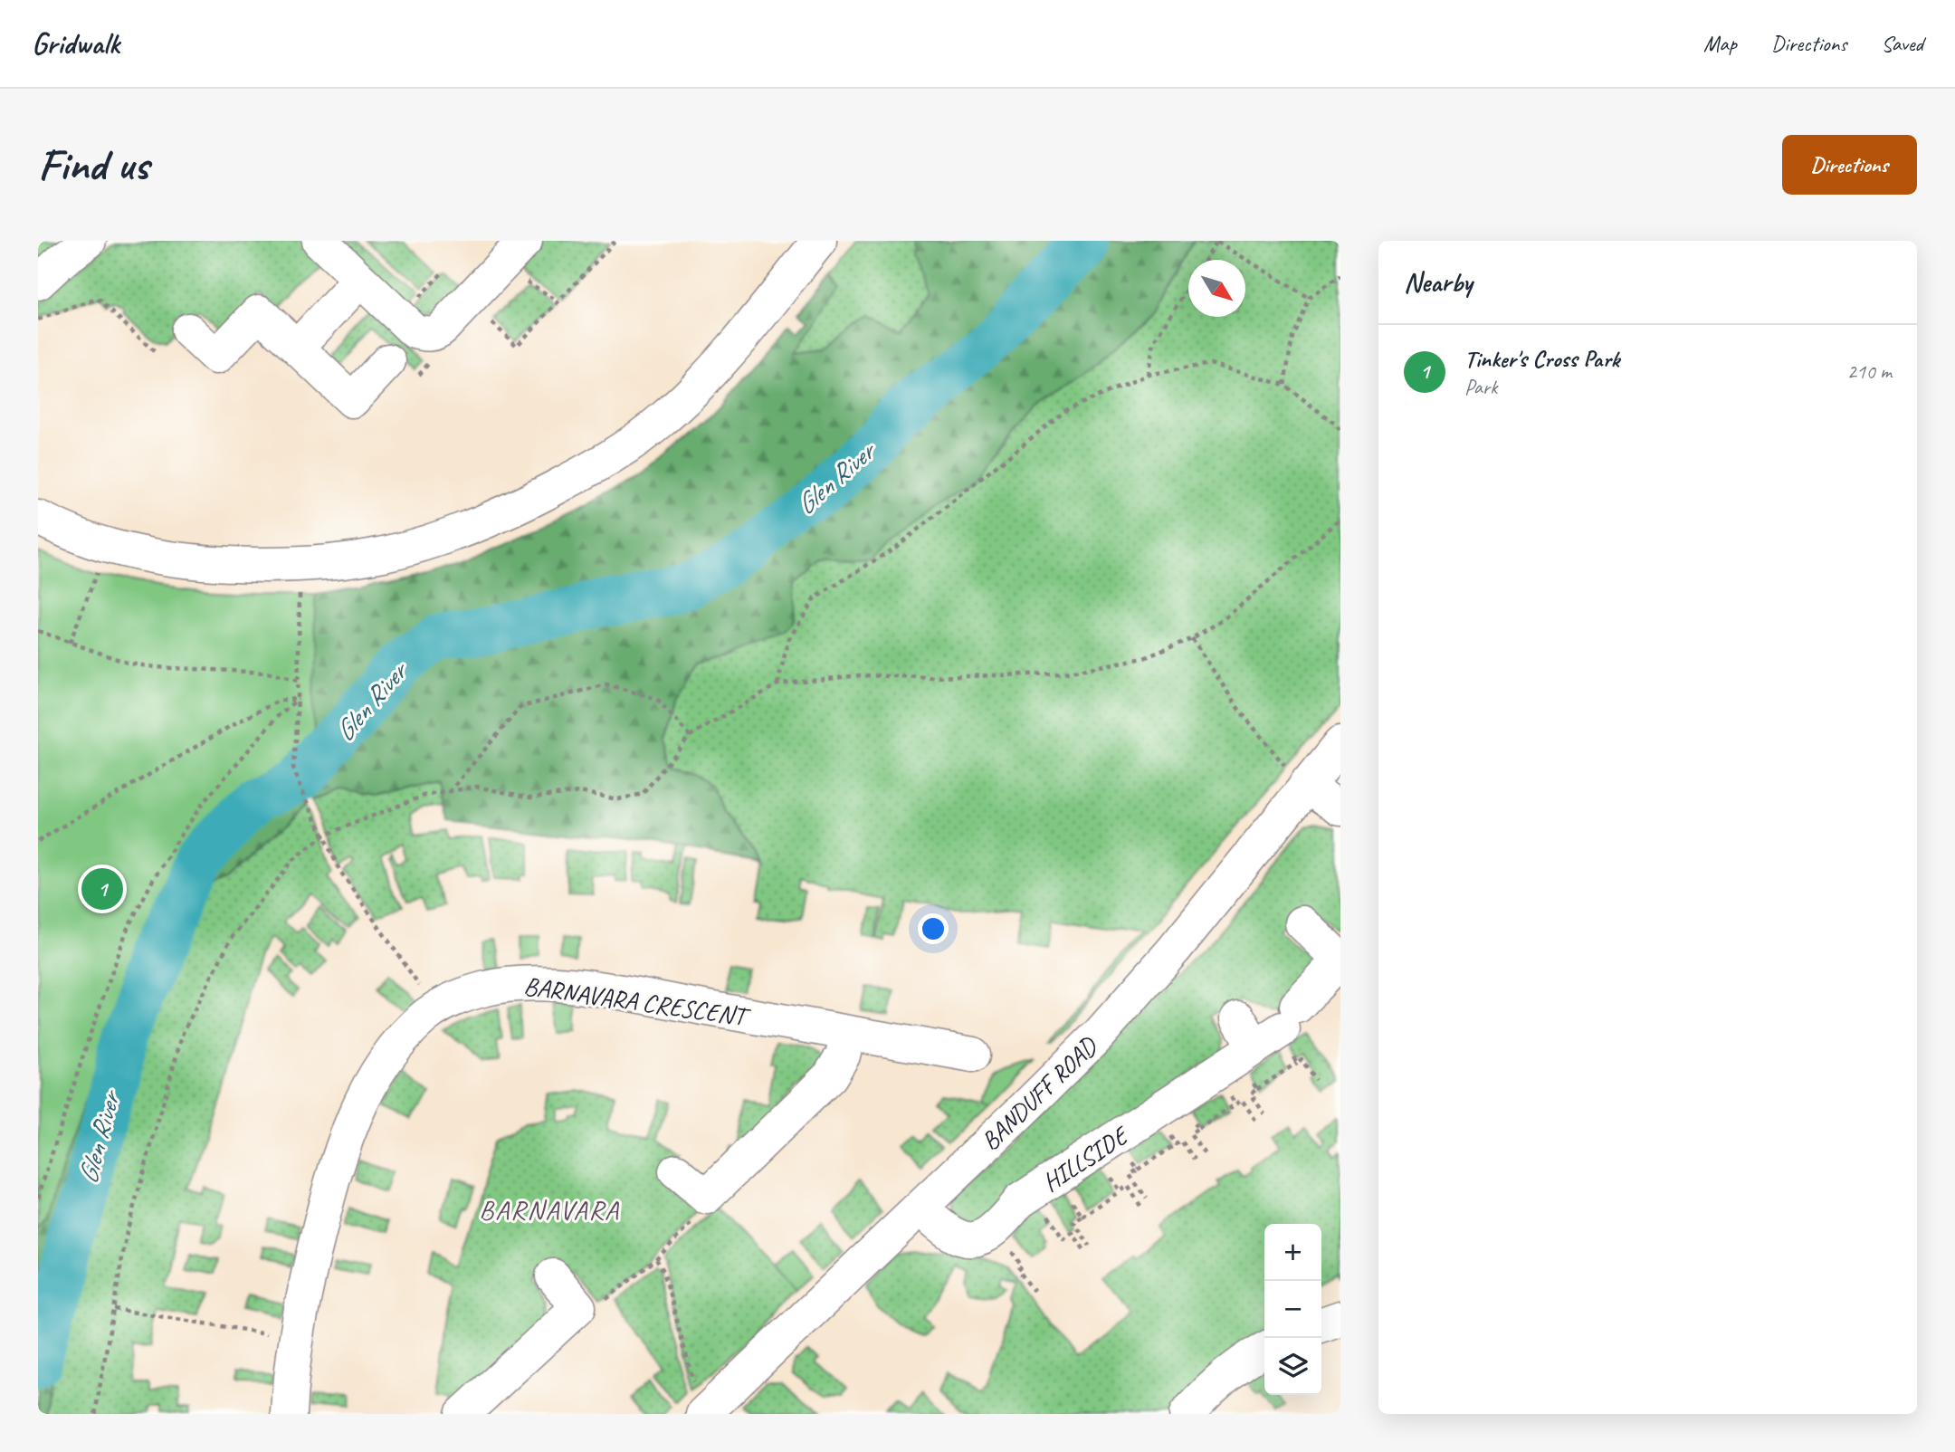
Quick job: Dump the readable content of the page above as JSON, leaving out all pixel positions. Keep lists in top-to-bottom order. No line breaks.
{"streets":{"street":["BARNAVARA CRESCENT","BANDUFF ROAD","HILLSIDE"]},"crossings":[["BANDUFF ROAD","HILLSIDE"]],"districts":["BARNAVARA"],"water":["Glen River"],"north":"bottom right","page":{"header":"Gridwalk","nav":["Map","Directions","Saved"],"buttons":"Directions","title":"Find us","heading":"Nearby","list":[{"mark":"1","name":"Tinker's Cross Park","note":"Park","value":"210 m"}],"pins":"1","map_buttons":["+","−"]}}
